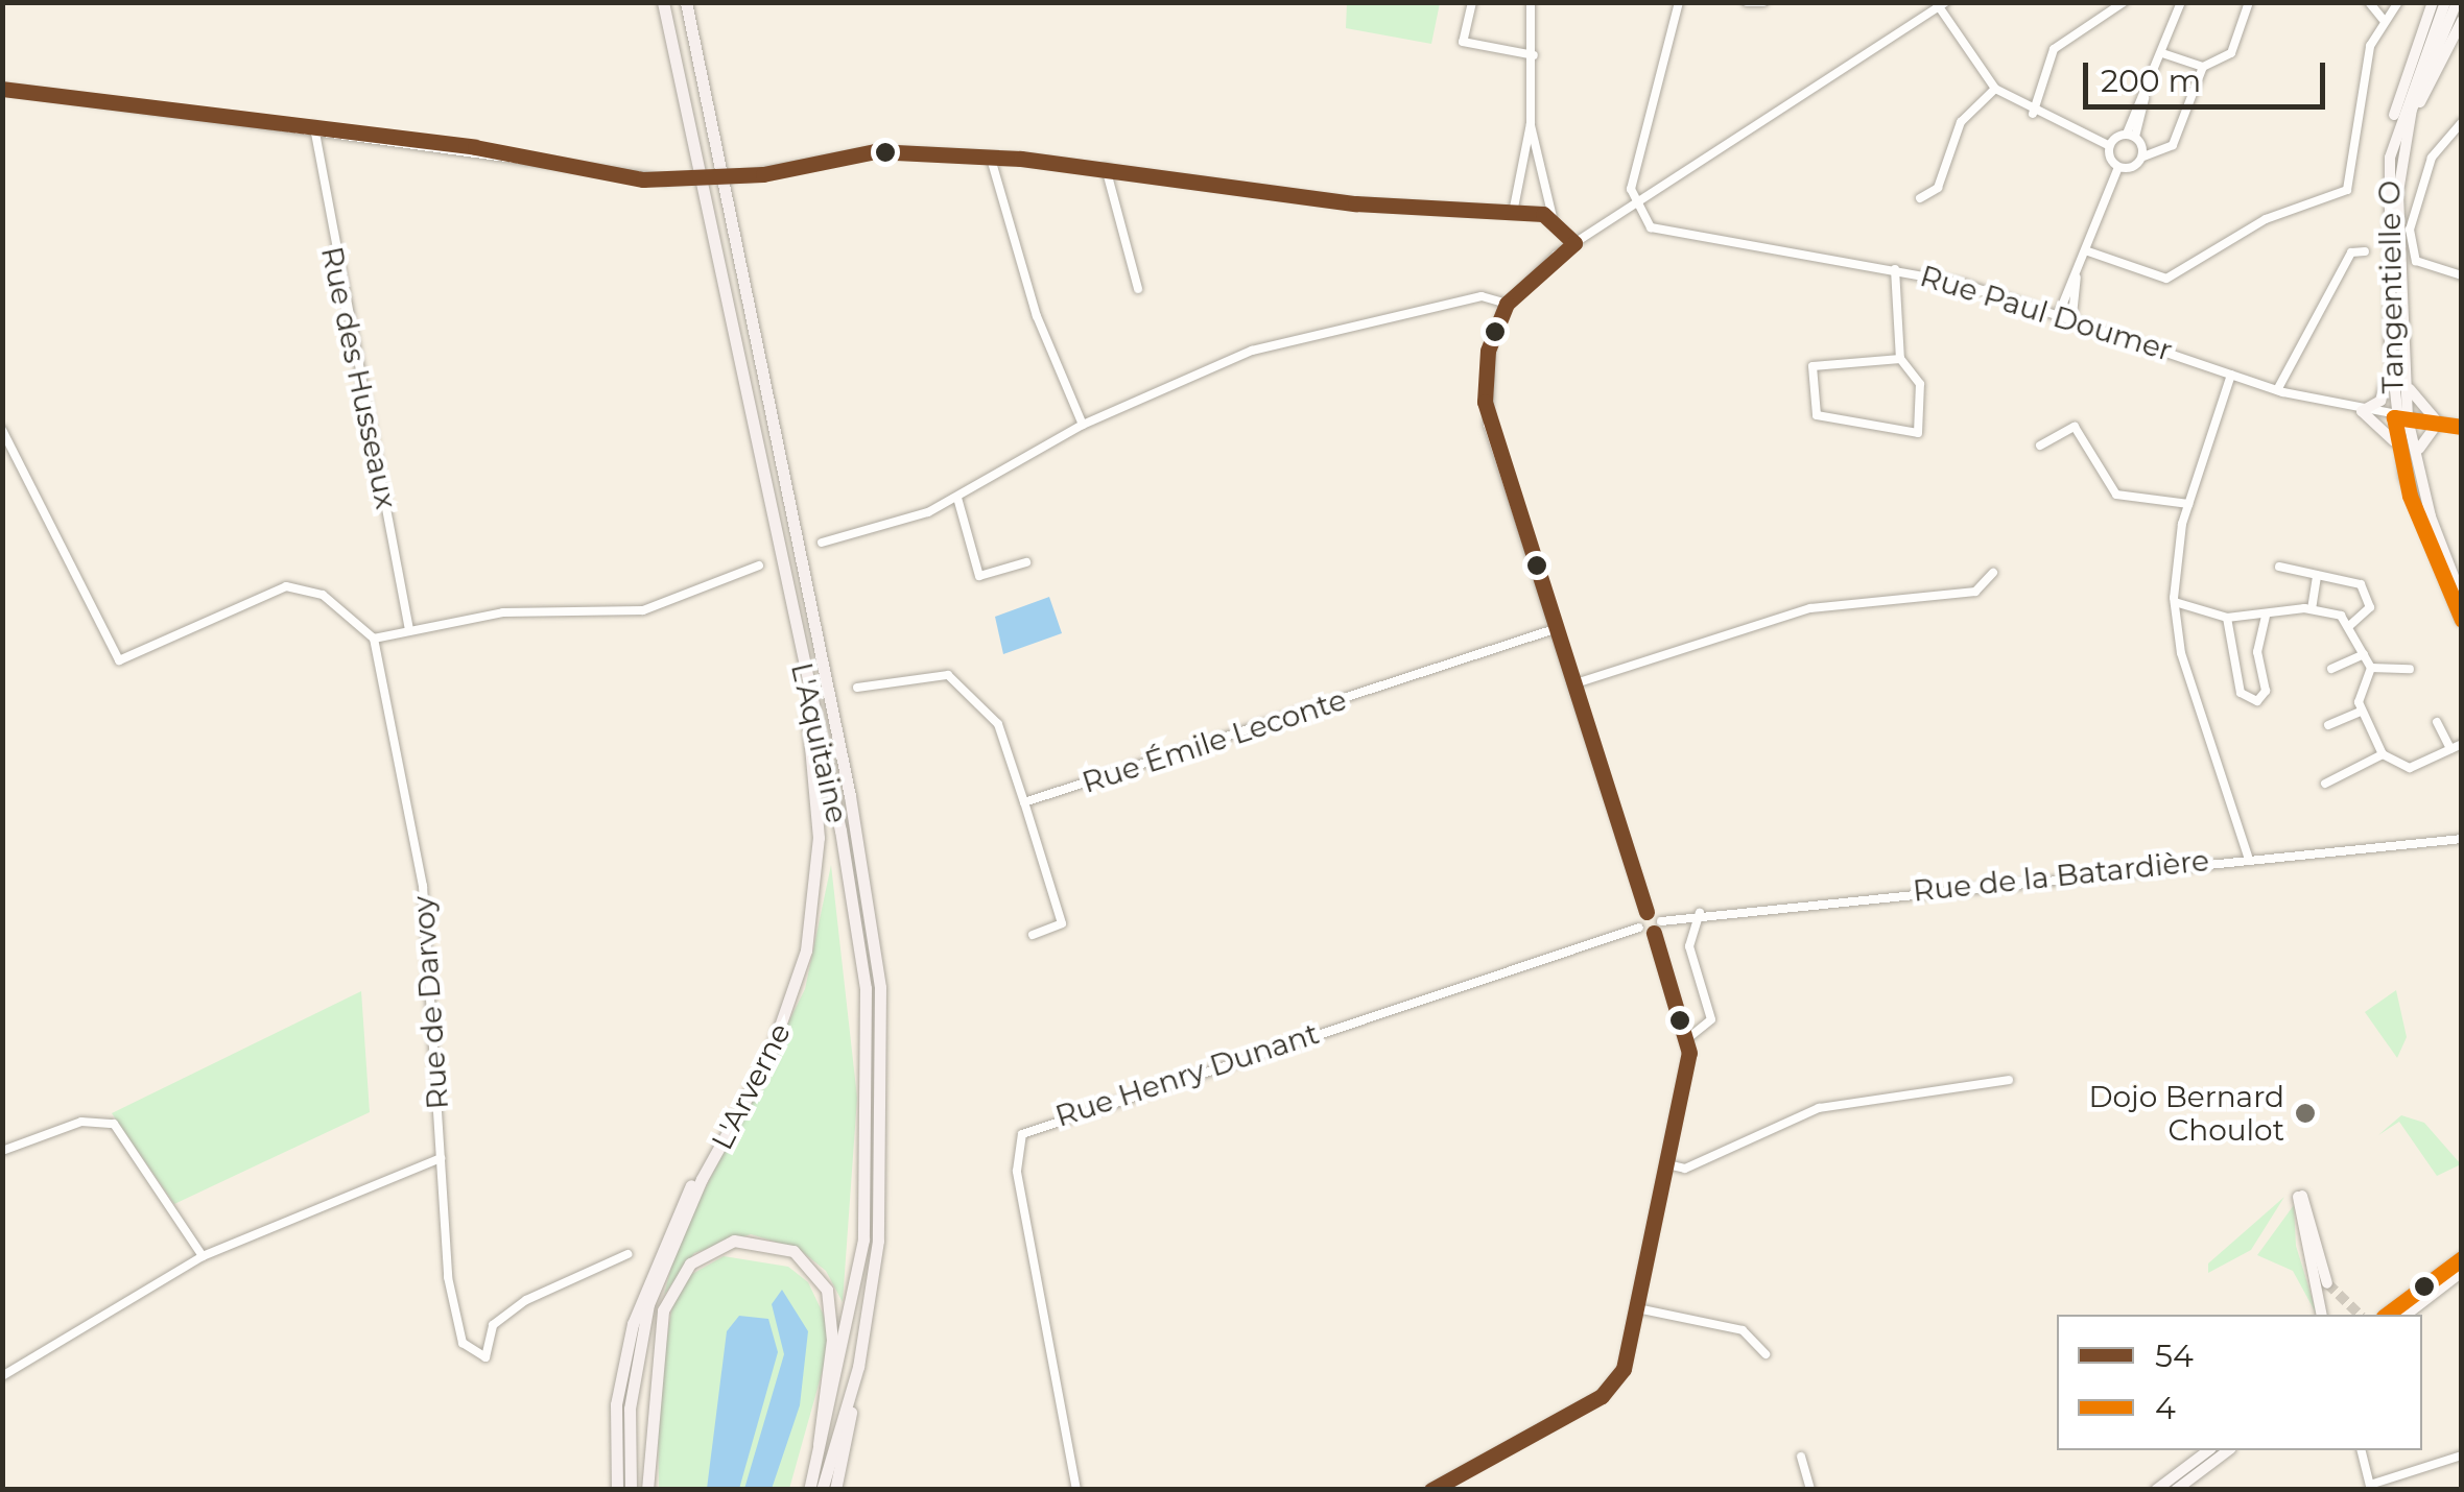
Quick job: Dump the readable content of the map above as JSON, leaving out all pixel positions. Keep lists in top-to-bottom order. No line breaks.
{"streets":{"highway":["L'Aquitaine","L'Arverne"],"main road":["Tangentielle O"],"street":["Rue Paul Doumer","Rue des Husseaux","Rue Émile Leconte","Rue de la Batardière","Rue de Darvoy","Rue Henry Dunant"]},"crossings":[["Tangentielle O","Rue Paul Doumer"],["L'Aquitaine","L'Arverne"]],"places":["Dojo Bernard Choulot"],"lines":["transit line 54","transit line 4"],"legend":["54","4"],"scale_bar":"200 m"}
